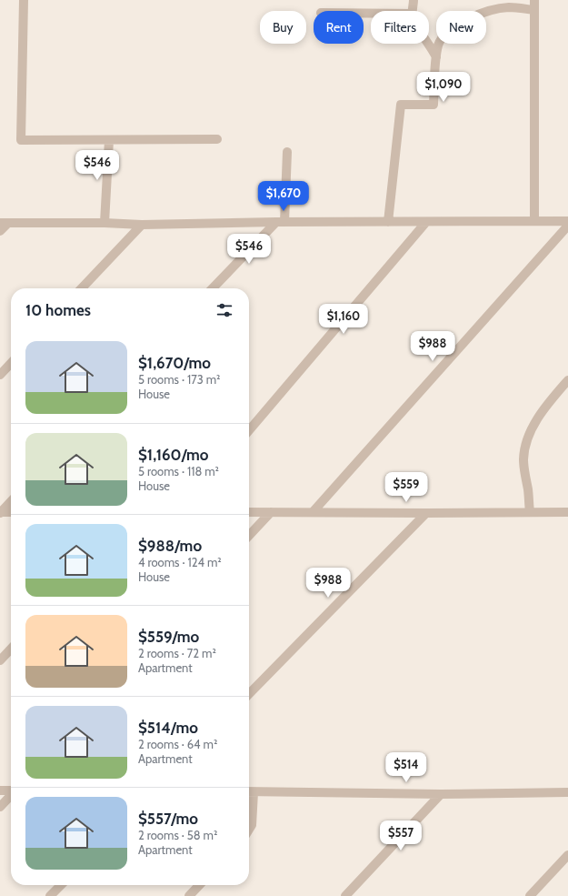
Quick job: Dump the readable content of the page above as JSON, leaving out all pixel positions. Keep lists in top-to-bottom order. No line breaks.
{"page":{"chip":["Buy","Rent","Filters","New"],"price":["$1,090","$546","$1,670","$546","$1,160","$988","$559","$988","$514","$557"],"heading":"10 homes","list":[{"name":"$1,670/mo","note":"5 rooms · 173 m² · House"},{"name":"$1,160/mo","note":"5 rooms · 118 m² · House"},{"name":"$988/mo","note":"4 rooms · 124 m² · House"},{"name":"$559/mo","note":"2 rooms · 72 m² · Apartment"},{"name":"$514/mo","note":"2 rooms · 64 m² · Apartment"},{"name":"$557/mo","note":"2 rooms · 58 m² · Apartment"}]}}
